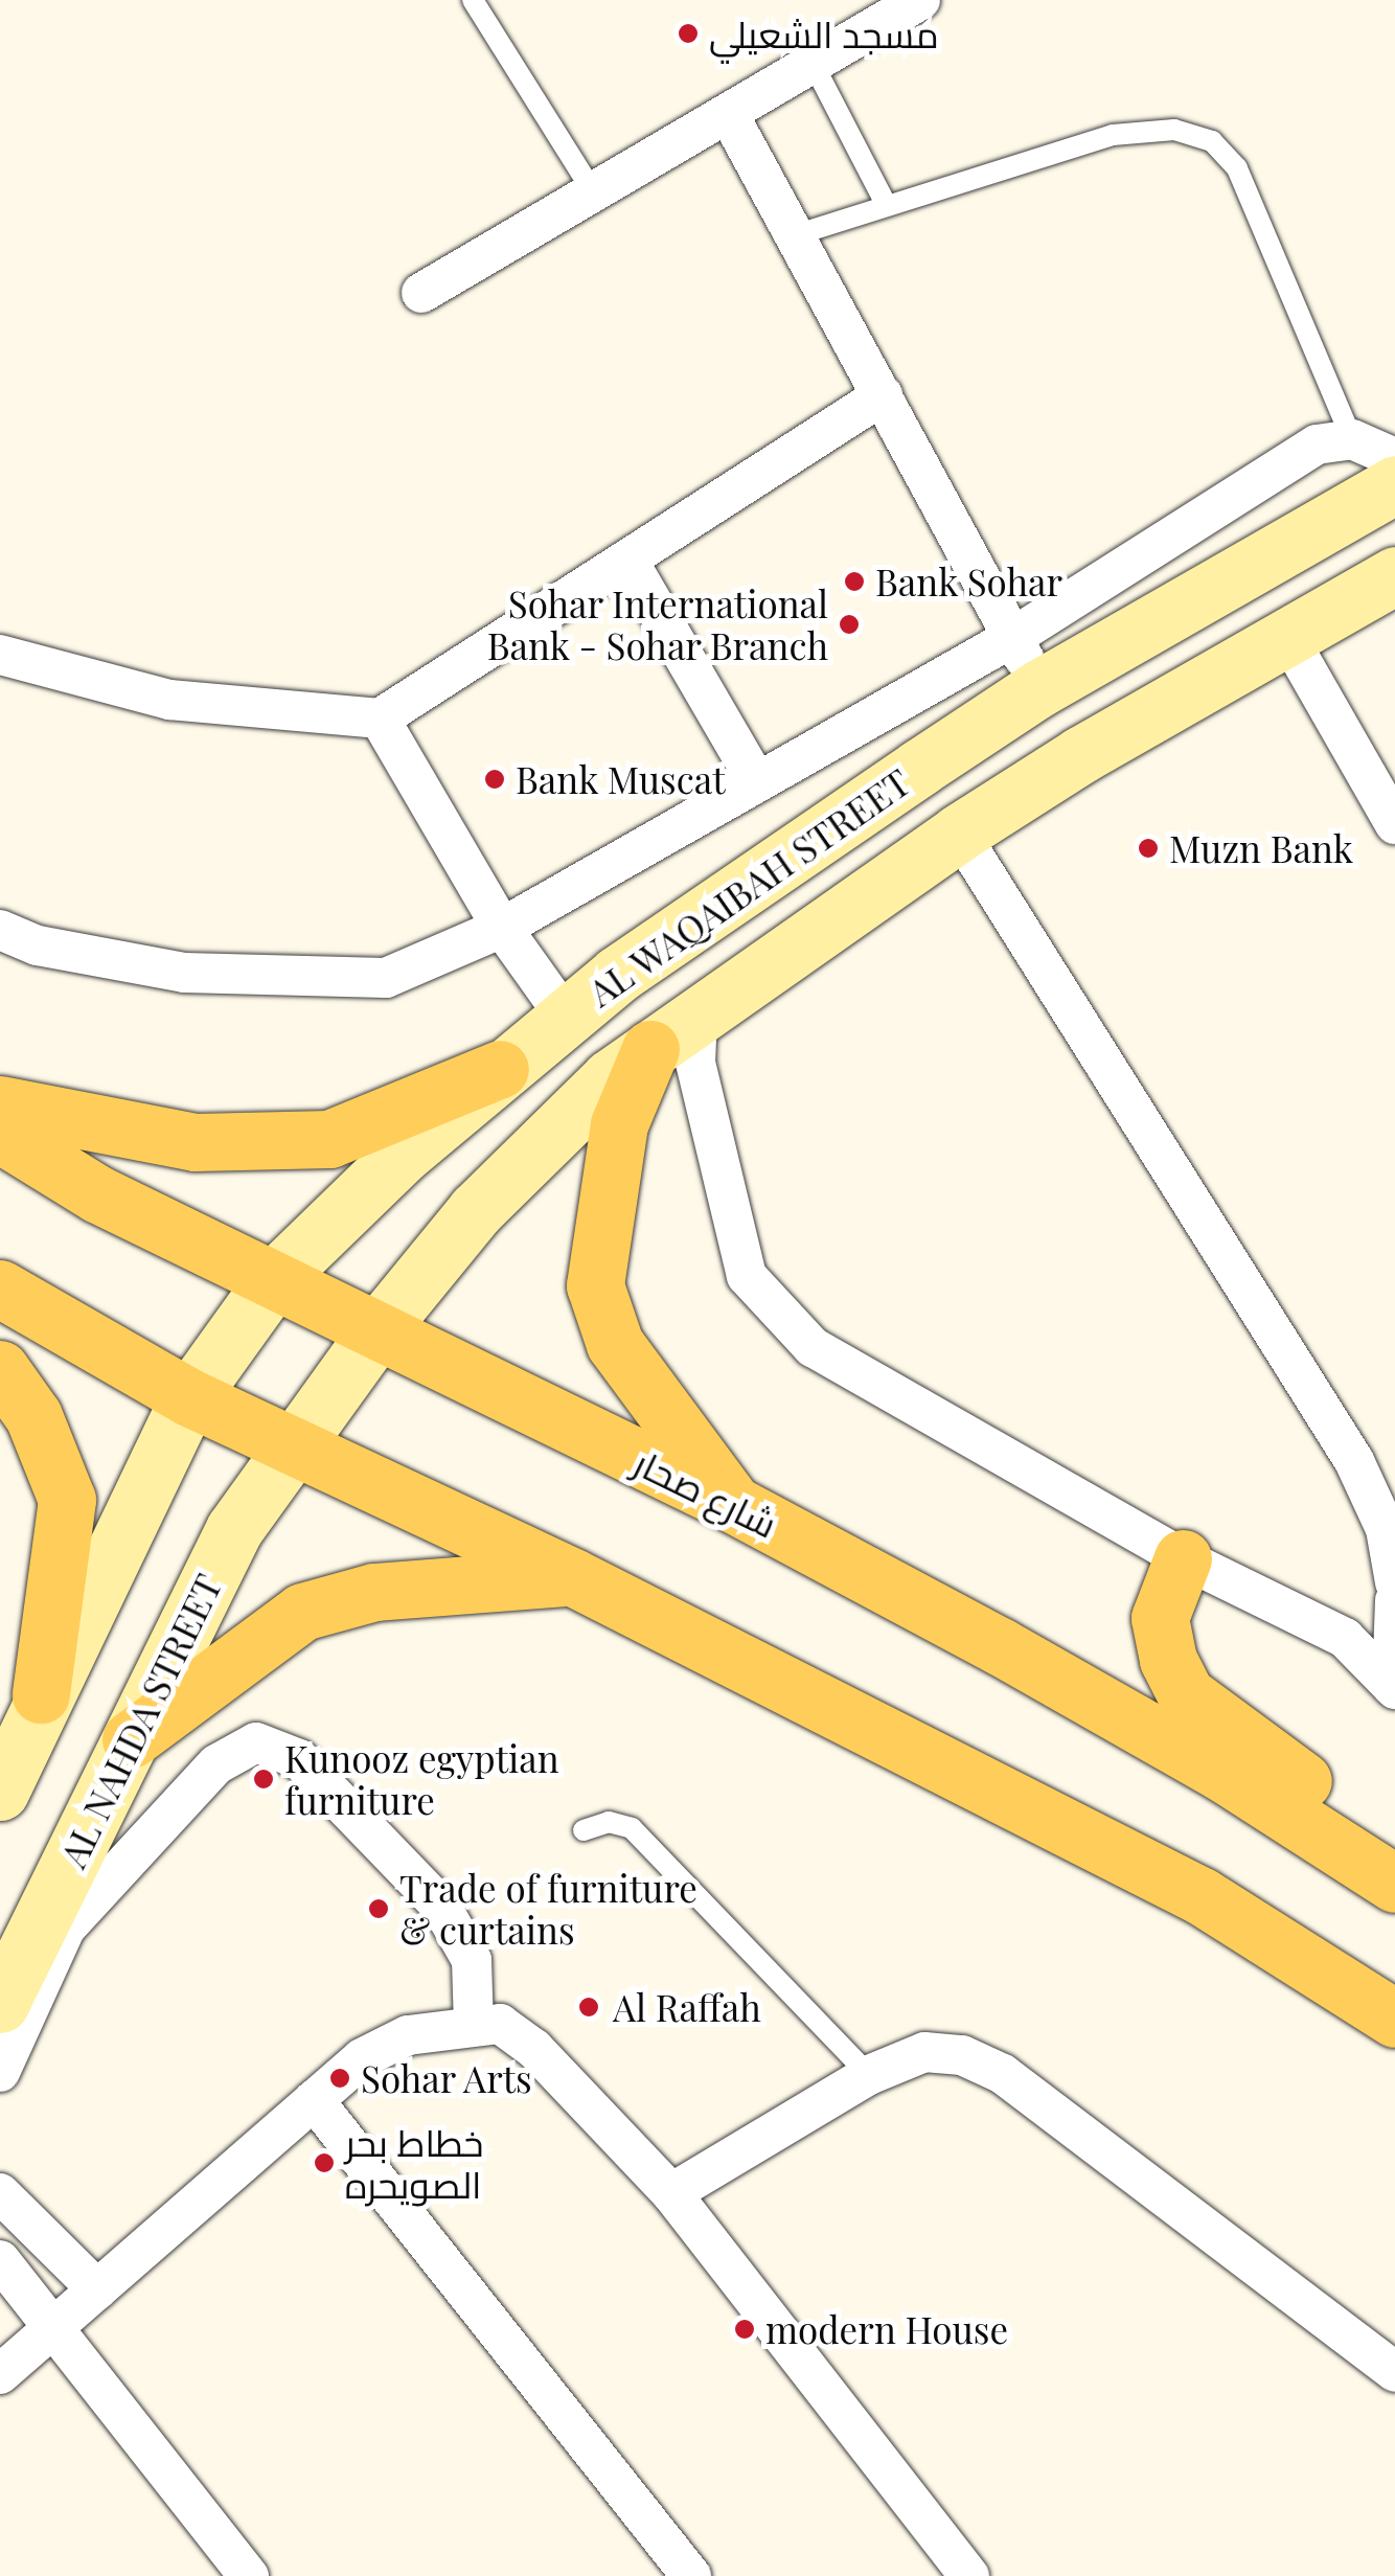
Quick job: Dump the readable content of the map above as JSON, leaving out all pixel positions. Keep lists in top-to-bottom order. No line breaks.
{"streets":{"main road":["AL WAQAIBAH STREET","شارع صحار","AL NAHDA STREET"]},"crossings":[["AL WAQAIBAH STREET","شارع صحار"],["AL WAQAIBAH STREET","AL NAHDA STREET"]],"places":["مسجد الشعيلي","Bank Sohar","Sohar International Bank - Sohar Branch","Bank Muscat","Muzn Bank","Kunooz egyptian furniture","Trade of furniture & curtains","Al Raffah","Sohar Arts","خطاط بحر الصويحره","modern House"]}
